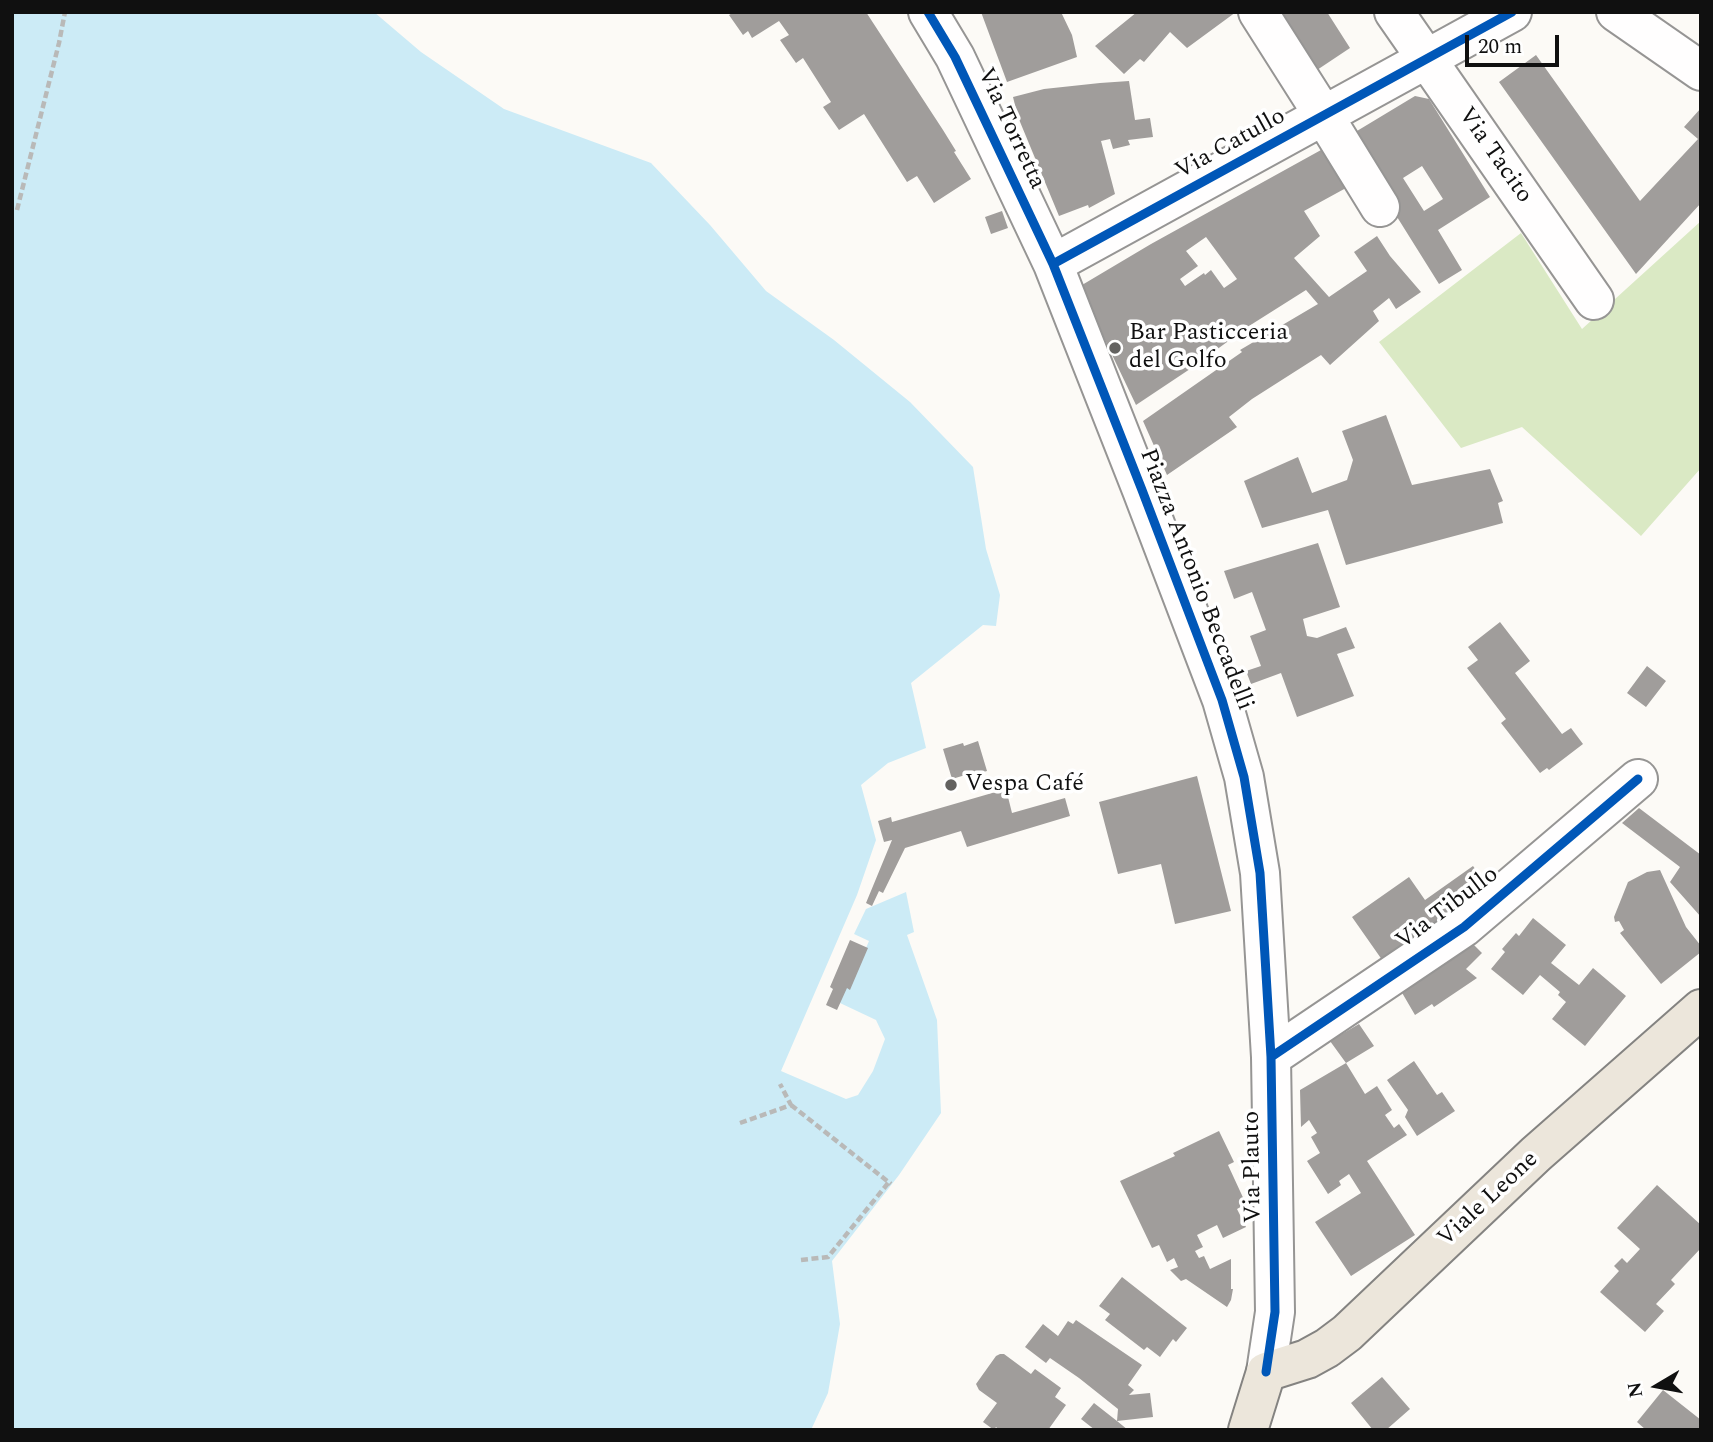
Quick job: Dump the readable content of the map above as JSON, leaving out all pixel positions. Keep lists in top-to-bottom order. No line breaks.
{"streets":{"main road":["Via Plauto","Viale Leone"],"street":["Via Torretta","Via Catullo","Via Tacito","Piazza Antonio Beccadelli","Via Tibullo"]},"crossings":[["Via Torretta","Via Catullo"],["Via Torretta","Piazza Antonio Beccadelli"],["Via Catullo","Via Tacito"],["Via Catullo","Piazza Antonio Beccadelli"],["Piazza Antonio Beccadelli","Via Plauto"],["Via Tibullo","Via Plauto"],["Via Plauto","Viale Leone"]],"places":["Bar Pasticceria del Golfo","Vespa Café"],"scale_bar":"20 m","north":"left"}
